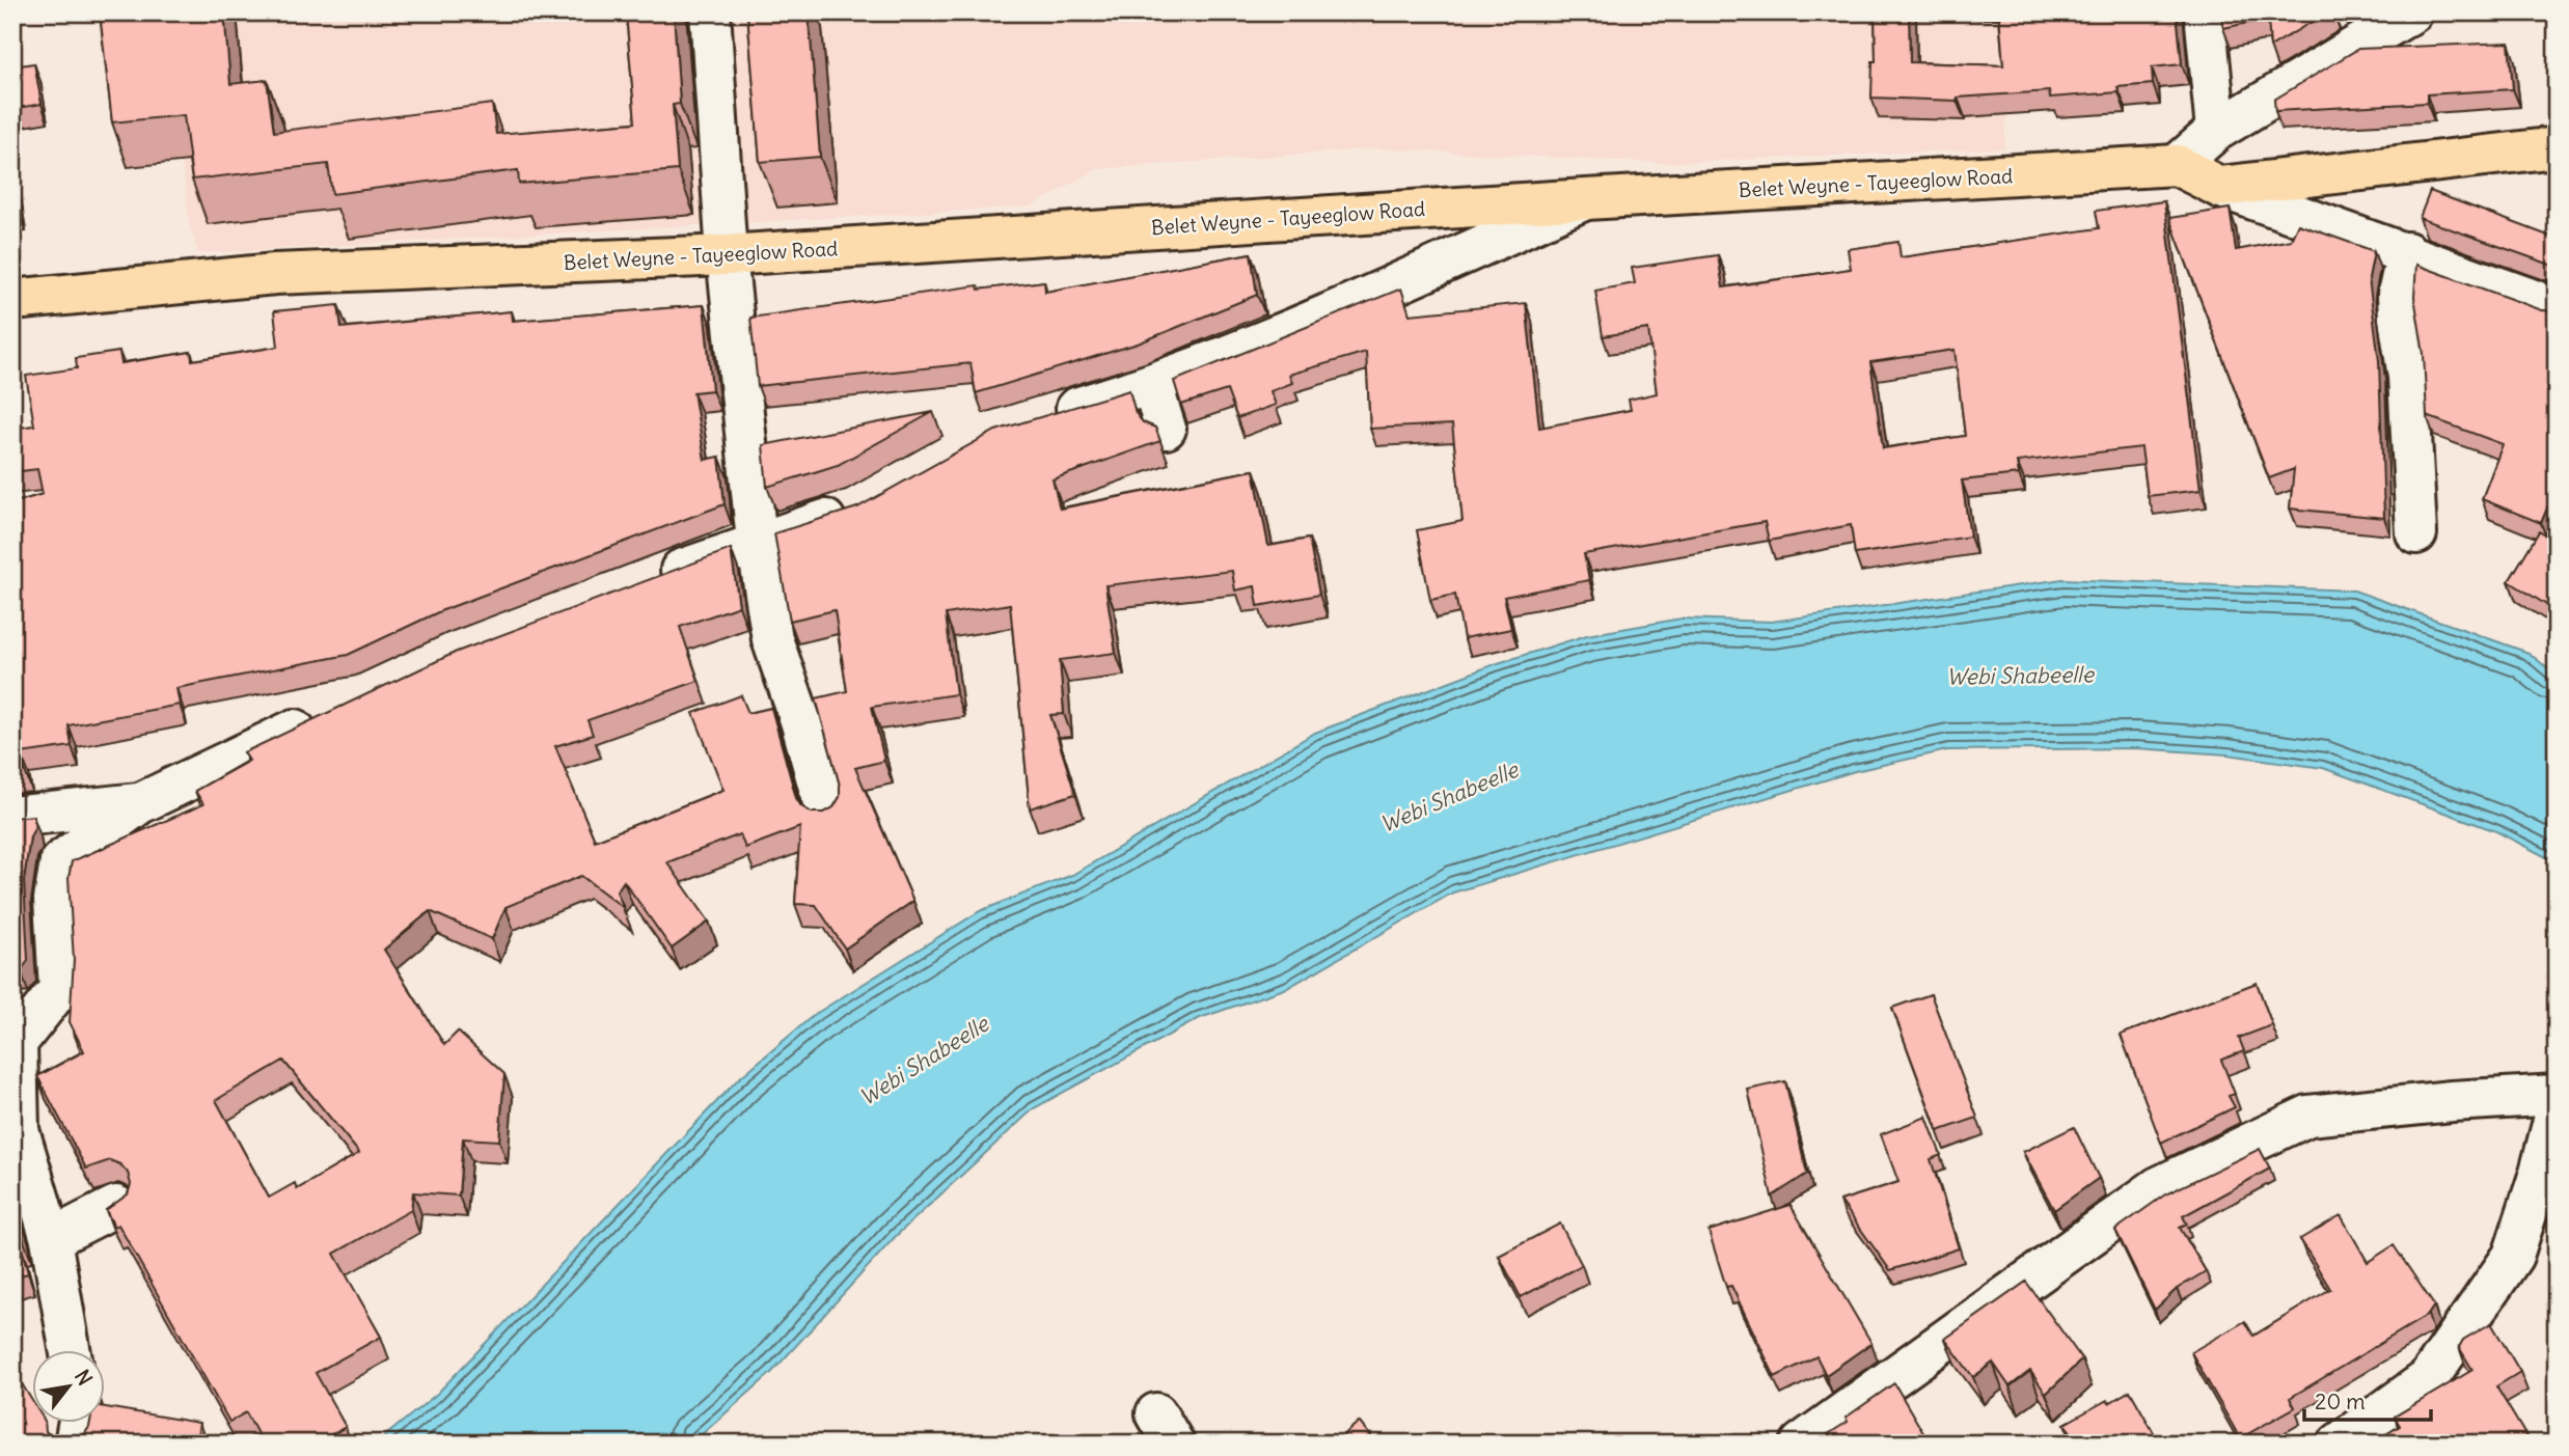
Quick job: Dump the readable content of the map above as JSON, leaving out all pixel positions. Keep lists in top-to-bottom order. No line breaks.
{"streets":{"main road":["Belet Weyne - Tayeeglow Road"]},"water":["Webi Shabeelle"],"scale_bar":"20 m","north":"top right"}
